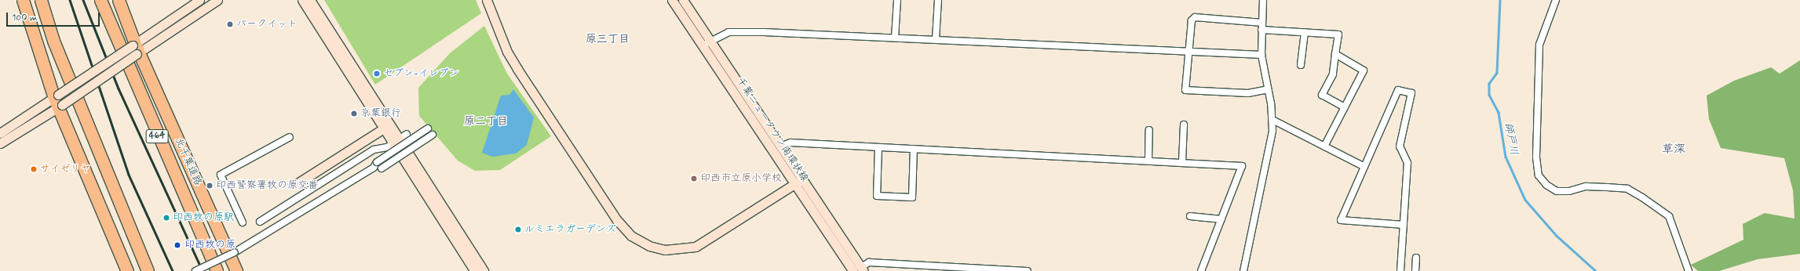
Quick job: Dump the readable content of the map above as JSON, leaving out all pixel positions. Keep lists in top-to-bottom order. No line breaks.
{"streets":{"highway":["464","北千葉道路"],"street":["千葉ニュータウン南環状線"]},"districts":["原三丁目","原二丁目","草深"],"water":["師戸川"],"places":["パークイット","セブン-イレブン","京葉銀行","サイゼリヤ","印西市立原小学校","印西警察署牧の原交番","印西牧の原駅","ルミエラガーデンズ","印西牧の原"],"scale_bar":"100 m"}
